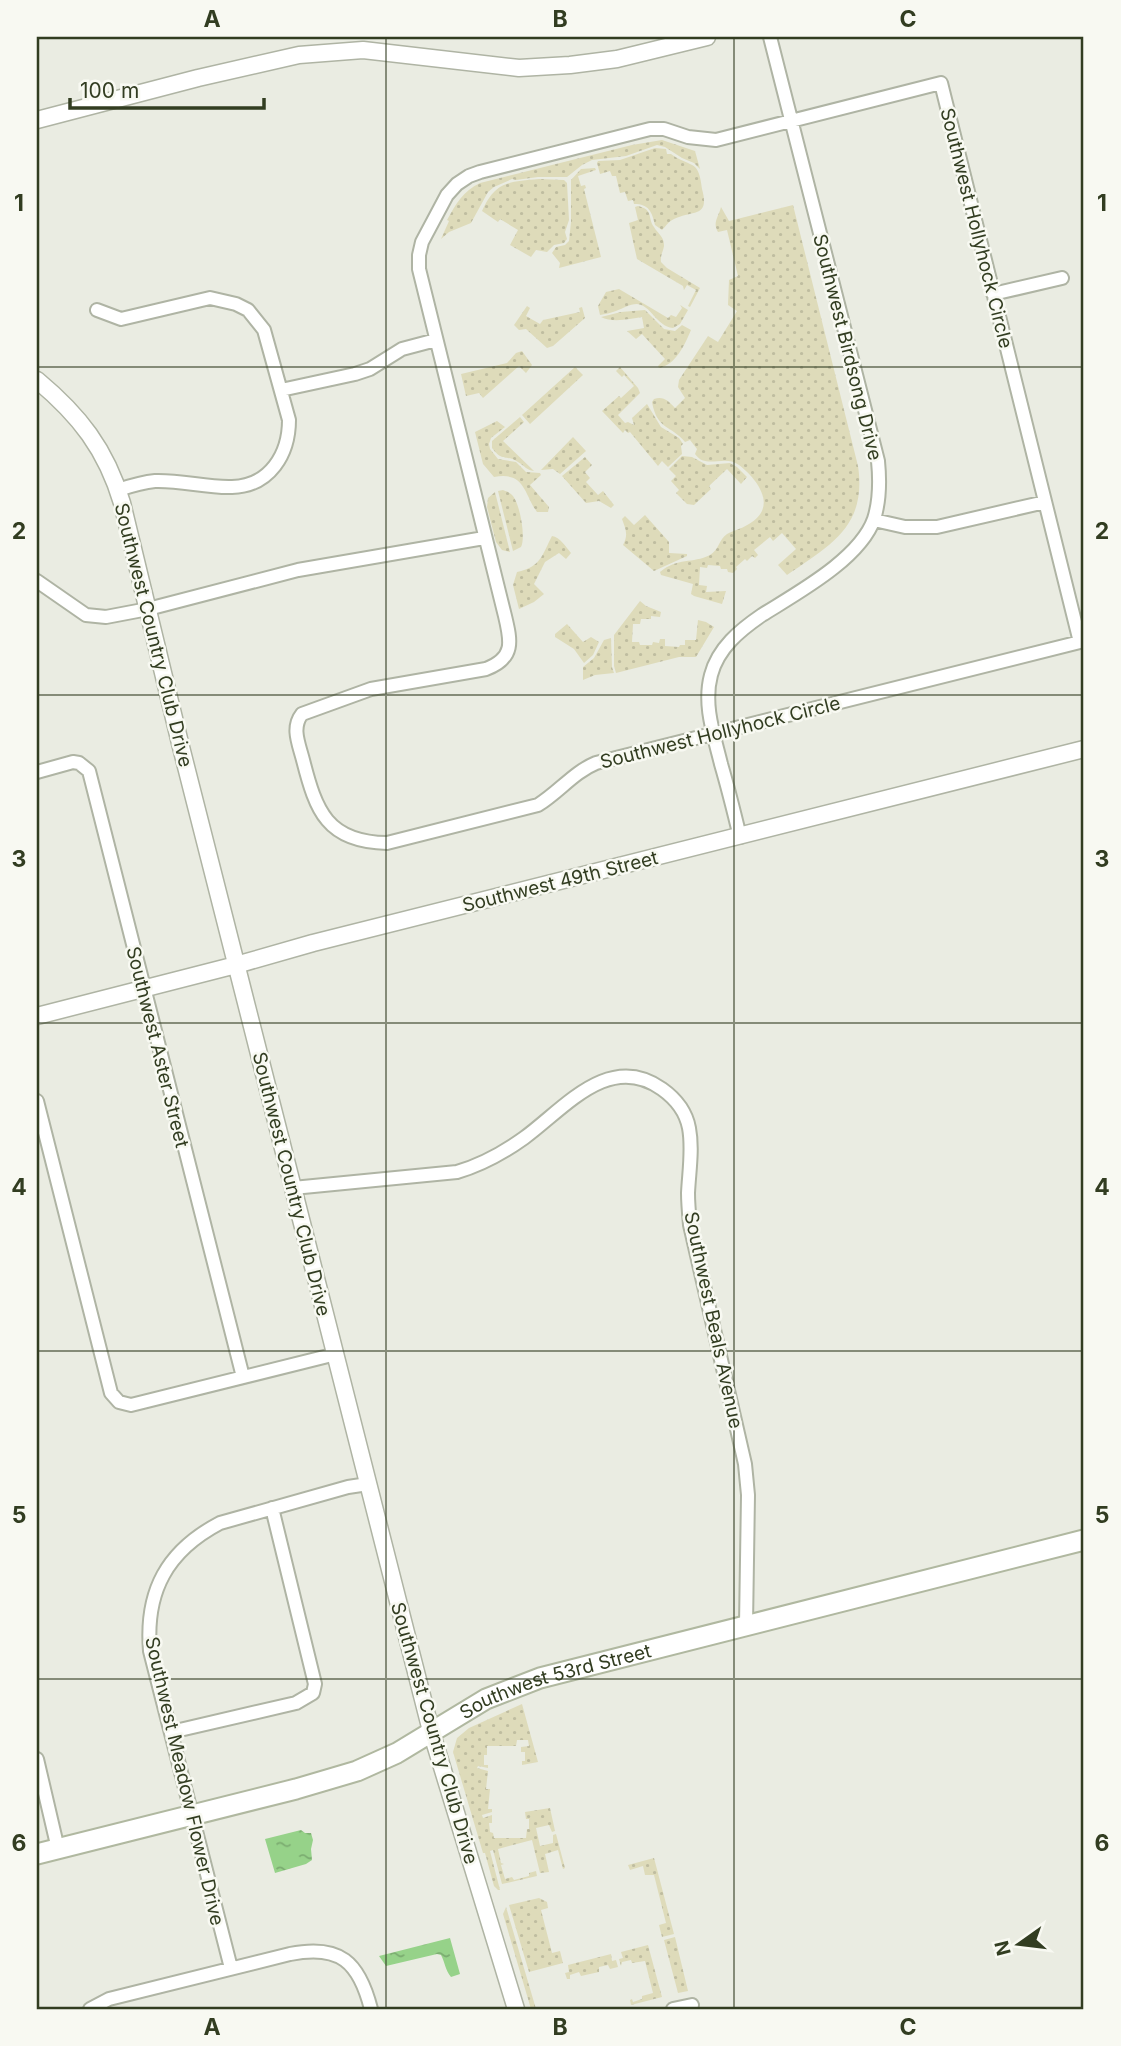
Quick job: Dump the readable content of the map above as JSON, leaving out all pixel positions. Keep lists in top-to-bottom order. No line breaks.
{"streets":{"main road":["Southwest 53rd Street"],"street":["Southwest Hollyhock Circle","Southwest Birdsong Drive","Southwest Country Club Drive","Southwest 49th Street","Southwest Aster Street","Southwest Beals Avenue","Southwest Meadow Flower Drive"]},"crossings":[["Southwest Hollyhock Circle","Southwest Birdsong Drive"],["Southwest Birdsong Drive","Southwest 49th Street"],["Southwest Country Club Drive","Southwest 49th Street"],["Southwest Country Club Drive","Southwest Beals Avenue"],["Southwest Country Club Drive","Southwest 53rd Street"],["Southwest Country Club Drive","Southwest Meadow Flower Drive"],["Southwest 49th Street","Southwest Aster Street"],["Southwest Beals Avenue","Southwest 53rd Street"],["Southwest 53rd Street","Southwest Meadow Flower Drive"]],"scale_bar":"100 m","north":"left","grid":{"columns":["A","B","C"],"rows":["1","2","3","4","5","6"]}}
